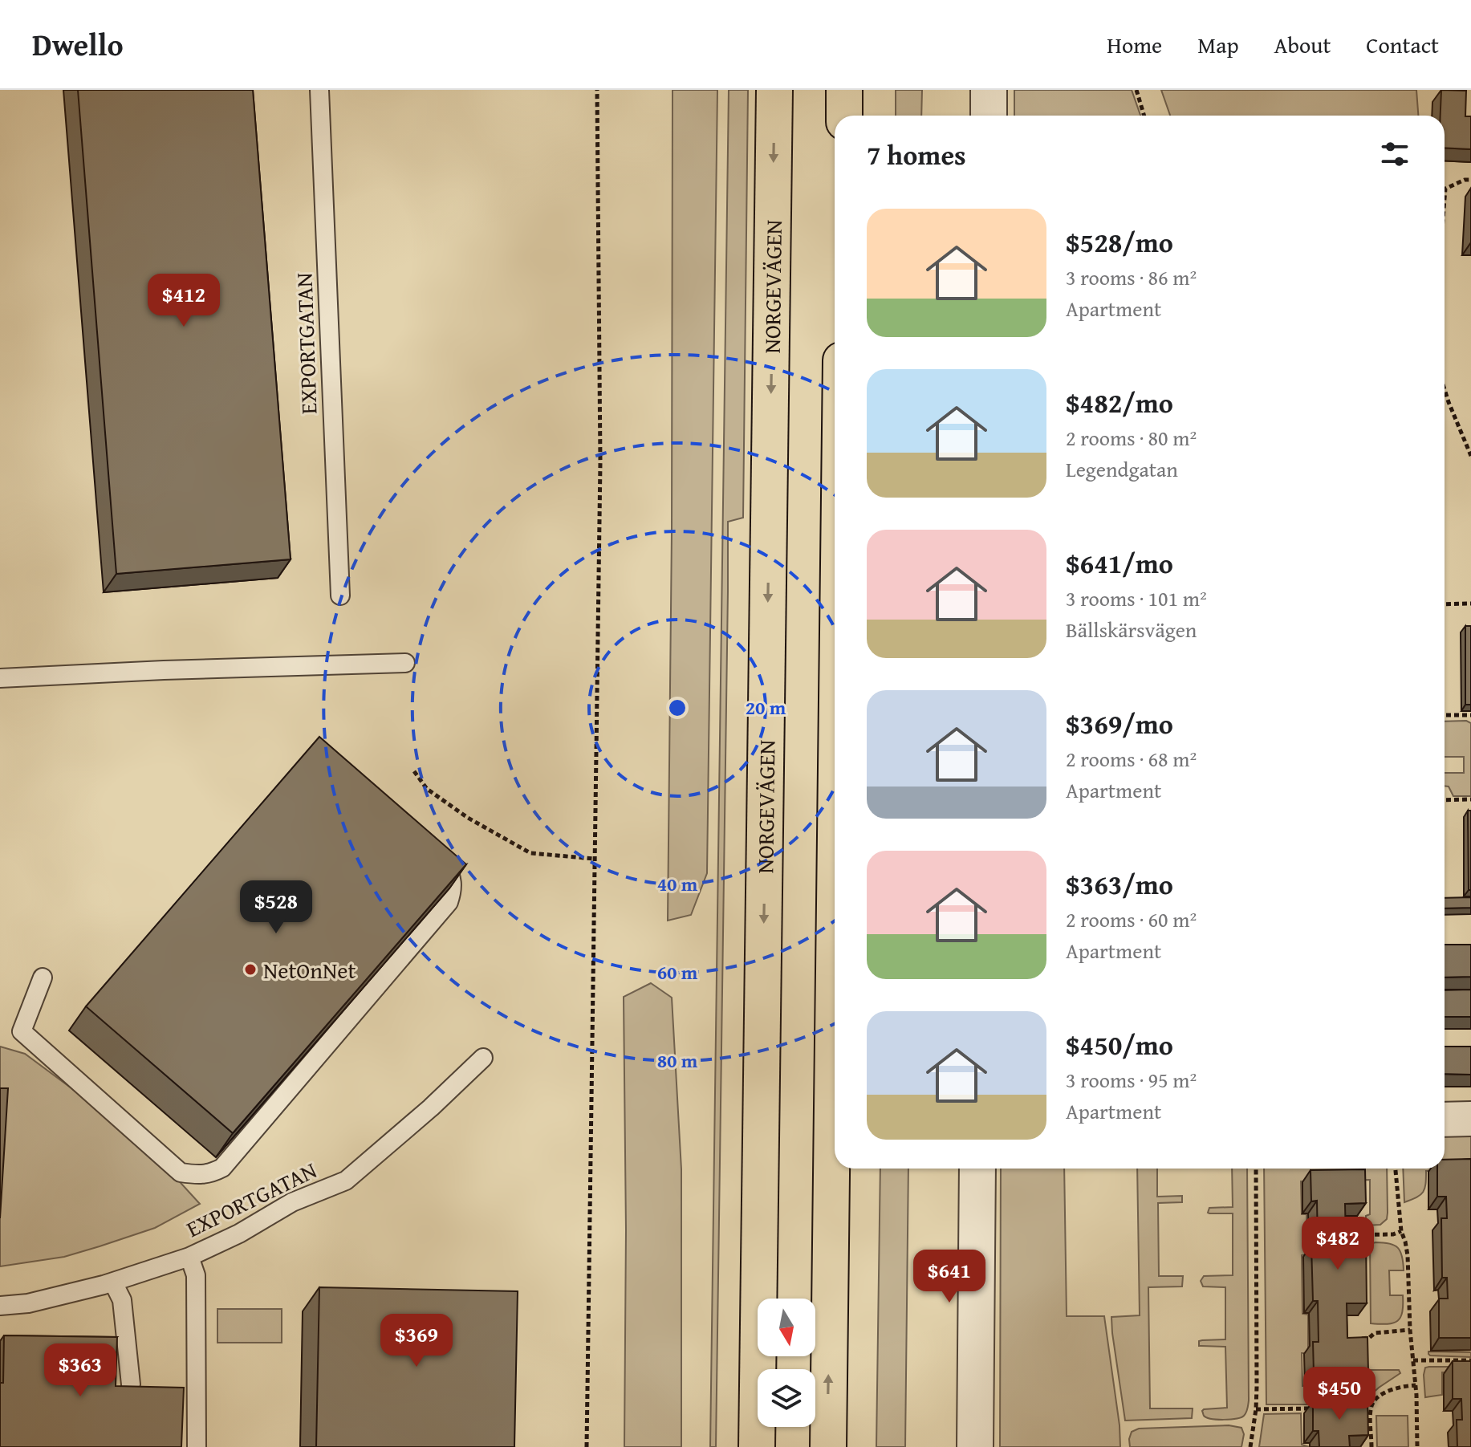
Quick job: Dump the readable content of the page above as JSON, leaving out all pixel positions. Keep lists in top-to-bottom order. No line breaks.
{"streets":{"highway":["NORGEVÄGEN"],"lane":["EXPORTGATAN"]},"places":["NetOnNet"],"north":"bottom","page":{"header":"Dwello","nav":["Home","Map","About","Contact"],"heading":"7 homes","list":[{"name":"$528/mo","note":"3 rooms · 86 m² · Apartment"},{"name":"$482/mo","note":"2 rooms · 80 m² · Legendgatan"},{"name":"$641/mo","note":"3 rooms · 101 m² · Bällskärsvägen"},{"name":"$369/mo","note":"2 rooms · 68 m² · Apartment"},{"name":"$363/mo","note":"2 rooms · 60 m² · Apartment"},{"name":"$450/mo","note":"3 rooms · 95 m² · Apartment"}],"price":["$412","$528","$482","$641","$369","$363","$450"]},"rings":["20 m","40 m","60 m","80 m"]}
